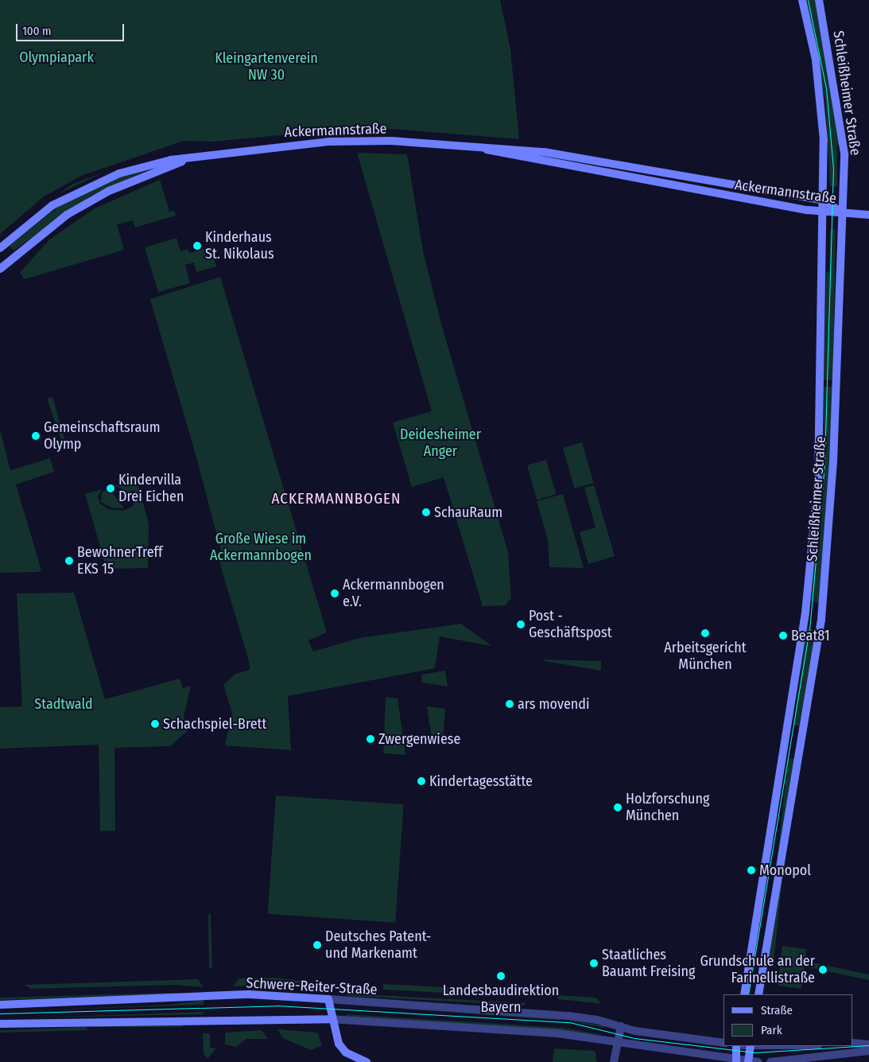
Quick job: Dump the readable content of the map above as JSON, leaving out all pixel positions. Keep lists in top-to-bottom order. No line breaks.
{"streets":{"main road":["Schleißheimer Straße","Ackermannstraße","Schwere-Reiter-Straße"]},"crossings":[["Schleißheimer Straße","Ackermannstraße"]],"districts":["ACKERMANNBOGEN"],"parks":["Olympiapark","Kleingartenverein NW 30","Deidesheimer Anger","Große Wiese im Ackermannbogen","Stadtwald"],"places":["Kinderhaus St. Nikolaus","Gemeinschaftsraum Olymp","Kindervilla Drei Eichen","SchauRaum","BewohnerTreff EKS 15","Ackermannbogen e.V.","Post - Geschäftspost","Arbeitsgericht München","Beat81","ars movendi","Schachspiel-Brett","Zwergenwiese","Kindertagesstätte","Holzforschung München","Monopol","Deutsches Patent- und Markenamt","Staatliches Bauamt Freising","Grundschule an der Farinellistraße","Landesbaudirektion Bayern"],"legend":["Straße","Park"],"scale_bar":"100 m"}
